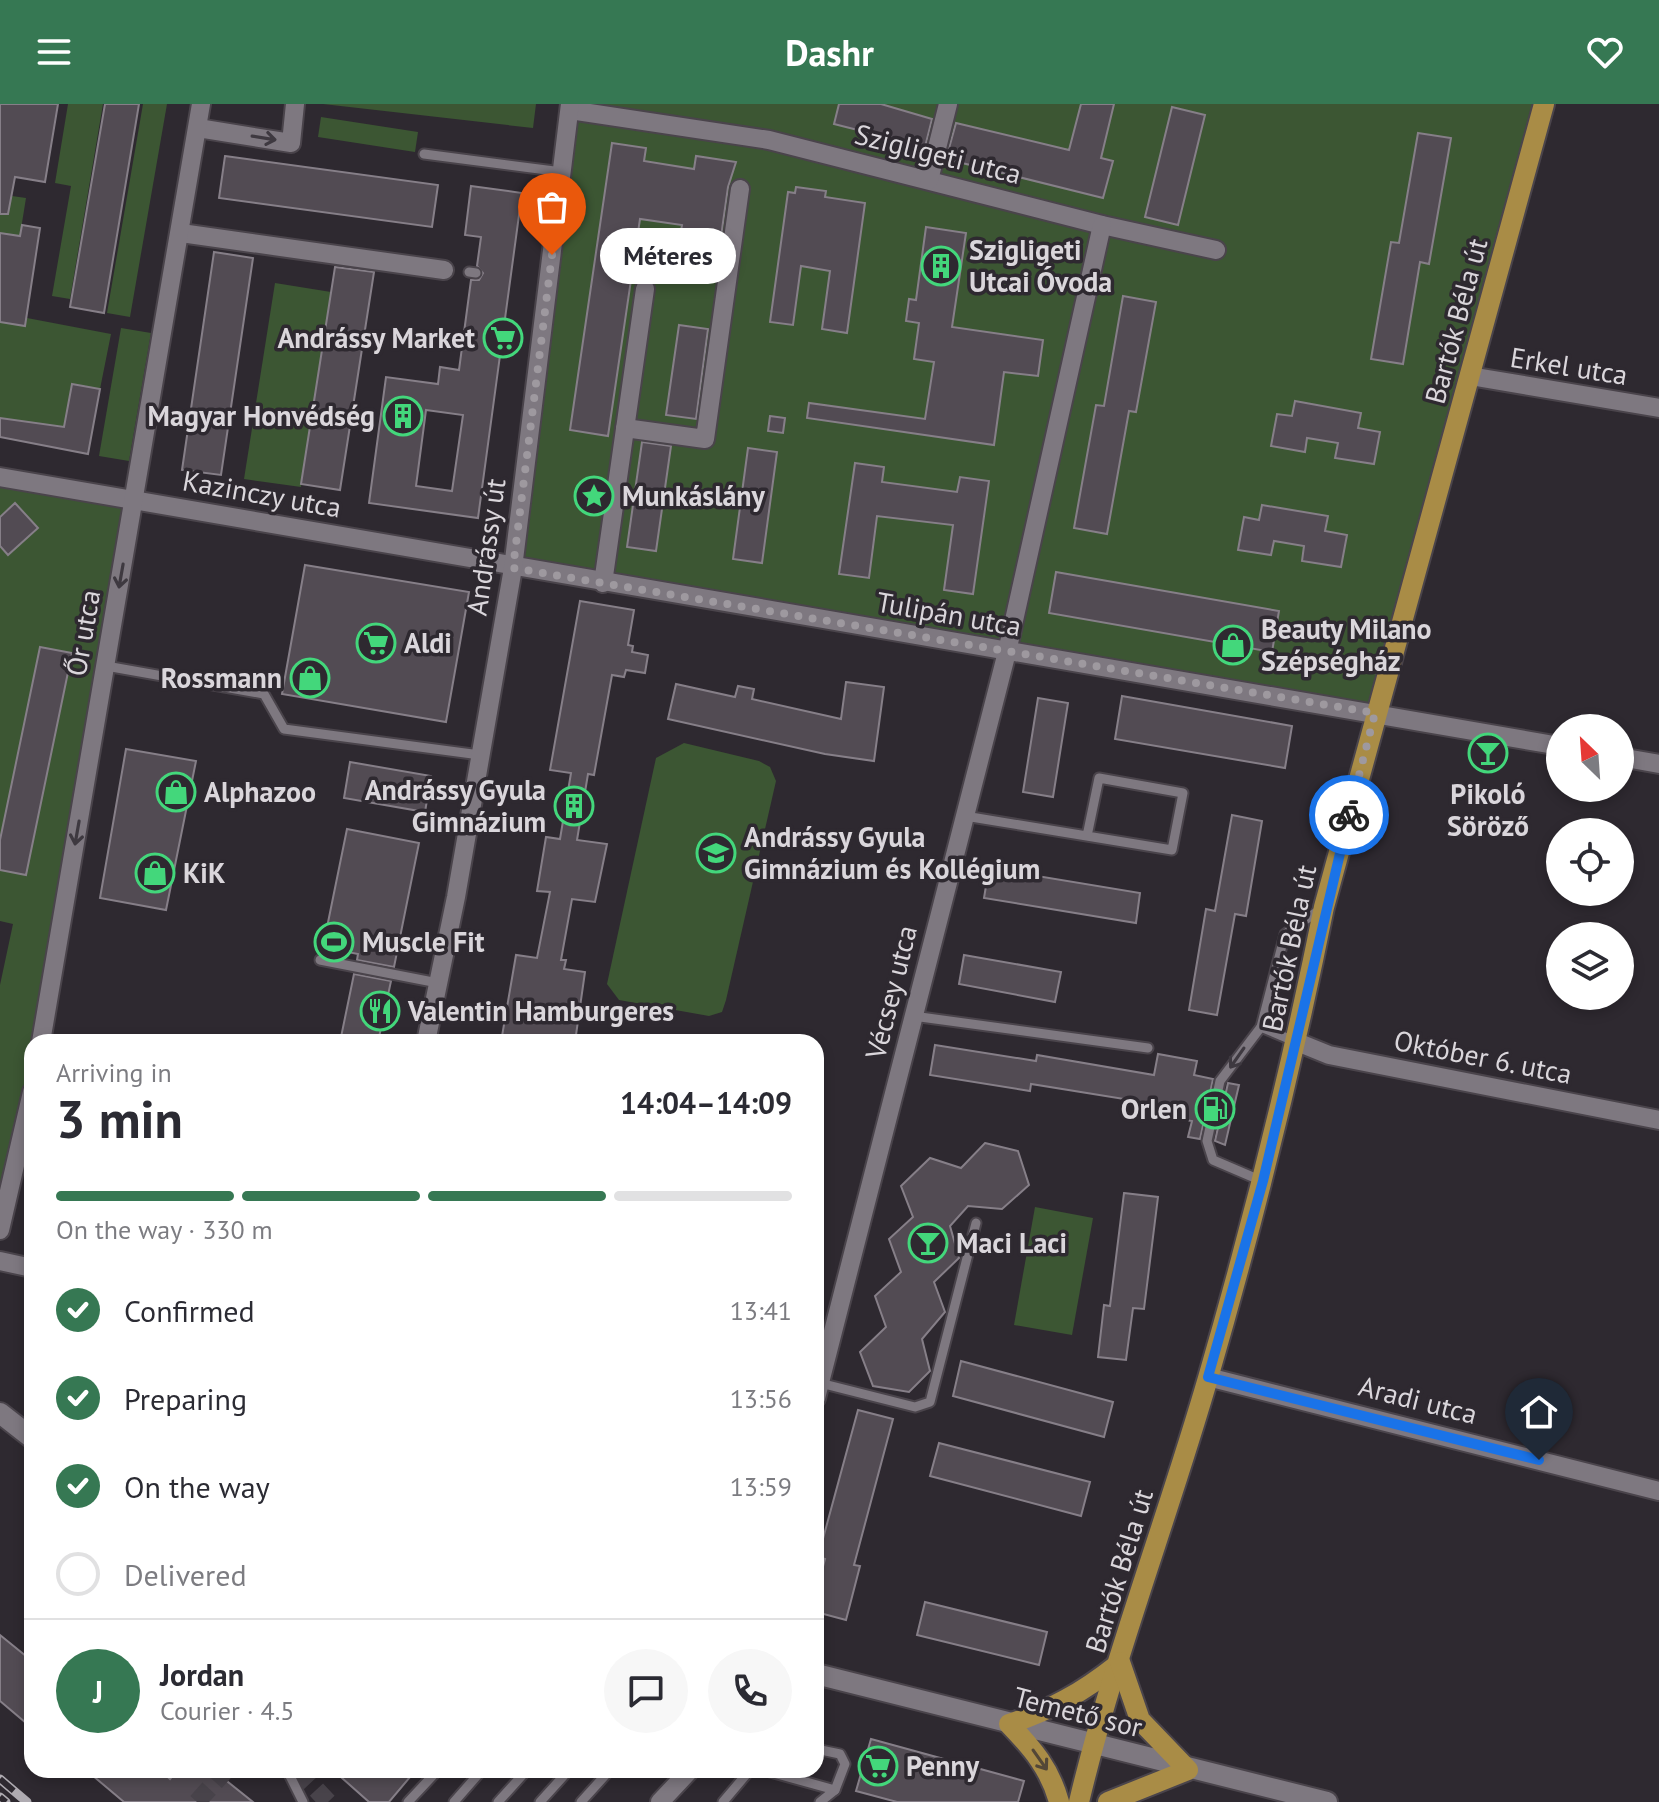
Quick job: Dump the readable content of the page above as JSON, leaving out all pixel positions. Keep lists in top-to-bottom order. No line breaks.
{"streets":{"main road":["Bartók Béla út"],"street":["Szigligeti utca","Erkel utca","Kazinczy utca","Andrássy út","Tulipán utca","Őr utca","Vécsey utca","Október 6. utca","Aradi utca","Temető sor"]},"crossings":[["Szigligeti utca","Andrássy út"],["Szigligeti utca","Vécsey utca"],["Bartók Béla út","Erkel utca"],["Bartók Béla út","Tulipán utca"],["Bartók Béla út","Október 6. utca"],["Bartók Béla út","Aradi utca"],["Bartók Béla út","Temető sor"],["Kazinczy utca","Andrássy út"],["Kazinczy utca","Tulipán utca"],["Kazinczy utca","Őr utca"],["Andrássy út","Tulipán utca"],["Tulipán utca","Vécsey utca"]],"one_way":["Őr utca"],"places":{"other":["Méteres"],"building":["Szigligeti Utcai Óvoda","Magyar Honvédség","Andrássy Gyula Gimnázium"],"supermarket":["Andrássy Market","Aldi","Penny"],"place":["Munkáslány"],"shop":["Beauty Milano Szépségház","Rossmann","Alphazoo","KiK"],"bar":["Pikoló Söröző","Maci Laci"],"school or university":["Andrássy Gyula Gimnázium és Kollégium"],"sports":["Muscle Fit"],"restaurant":["Valentin Hamburgeres"],"fuel station":["Orlen"]},"north":"top left","page":{"header":"Dashr","bubble":"Méteres","heading":["3 min","Arriving in","14:04–14:09"],"panel":["Jordan","Courier · 4.5"],"bar":"On the way · 330 m","list":[["Confirmed","13:41"],["Preparing","13:56"],["On the way","13:59"],"Delivered"],"round":"J"}}
